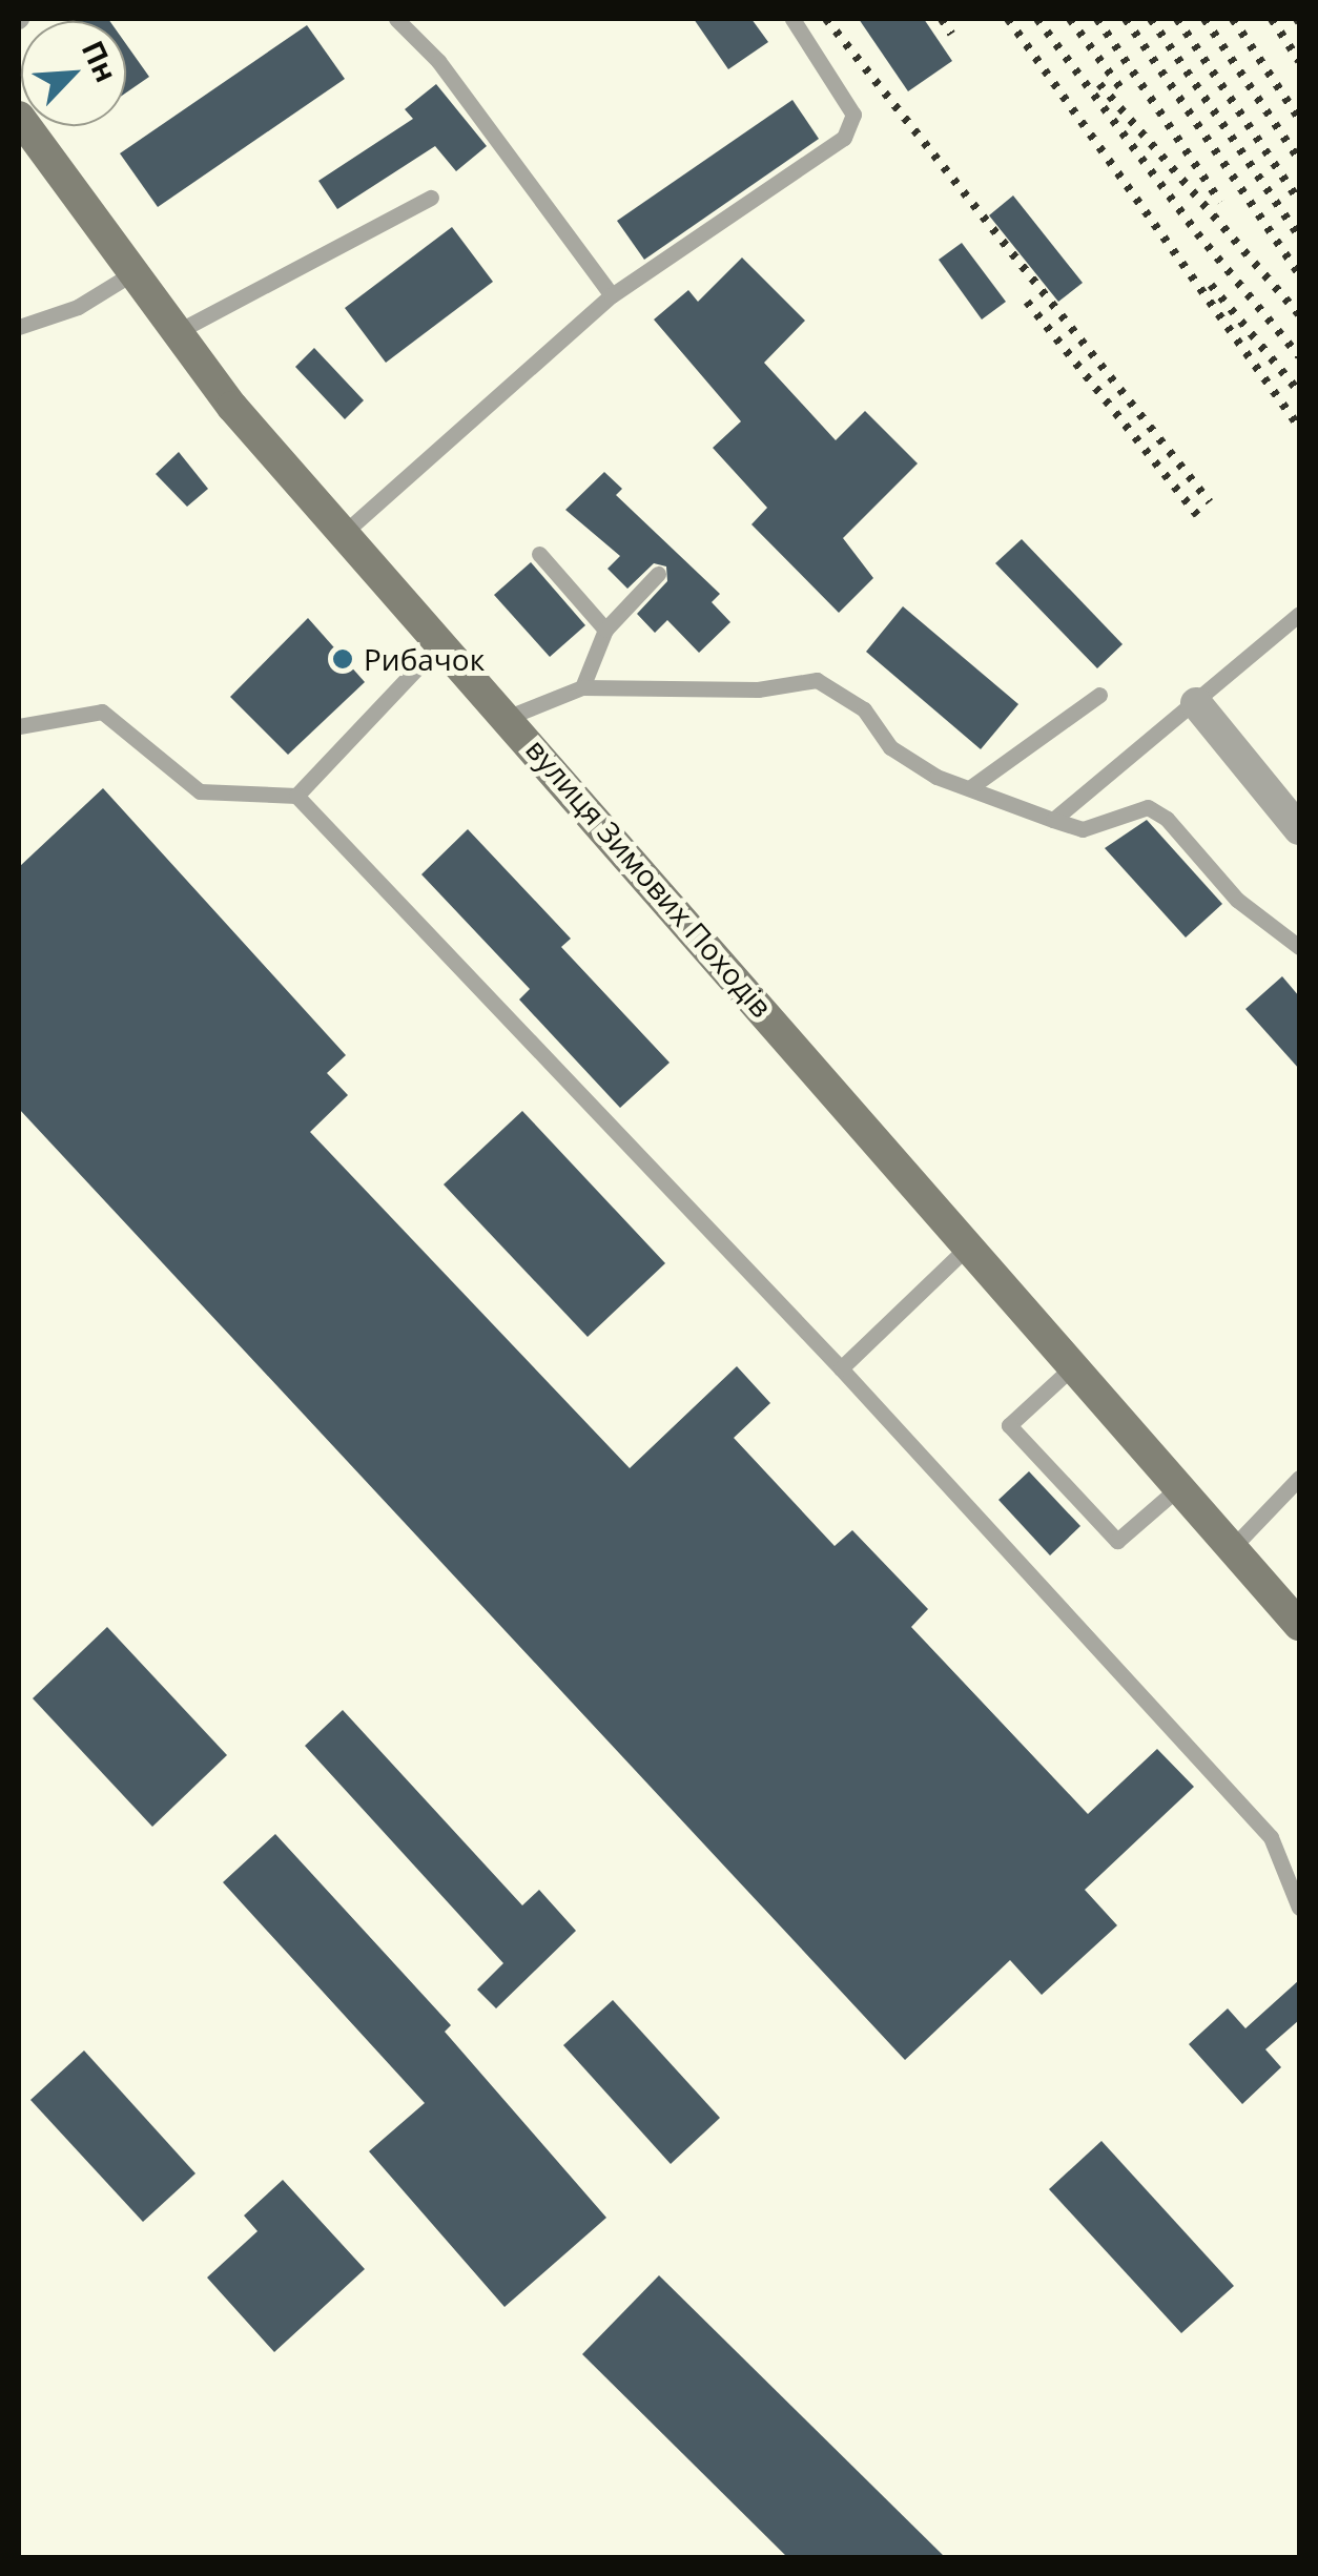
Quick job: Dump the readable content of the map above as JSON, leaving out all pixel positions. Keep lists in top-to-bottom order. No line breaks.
{"streets":{"main road":["вулиця Зимових Походів"]},"places":["Рибачок"],"north":"top right"}
